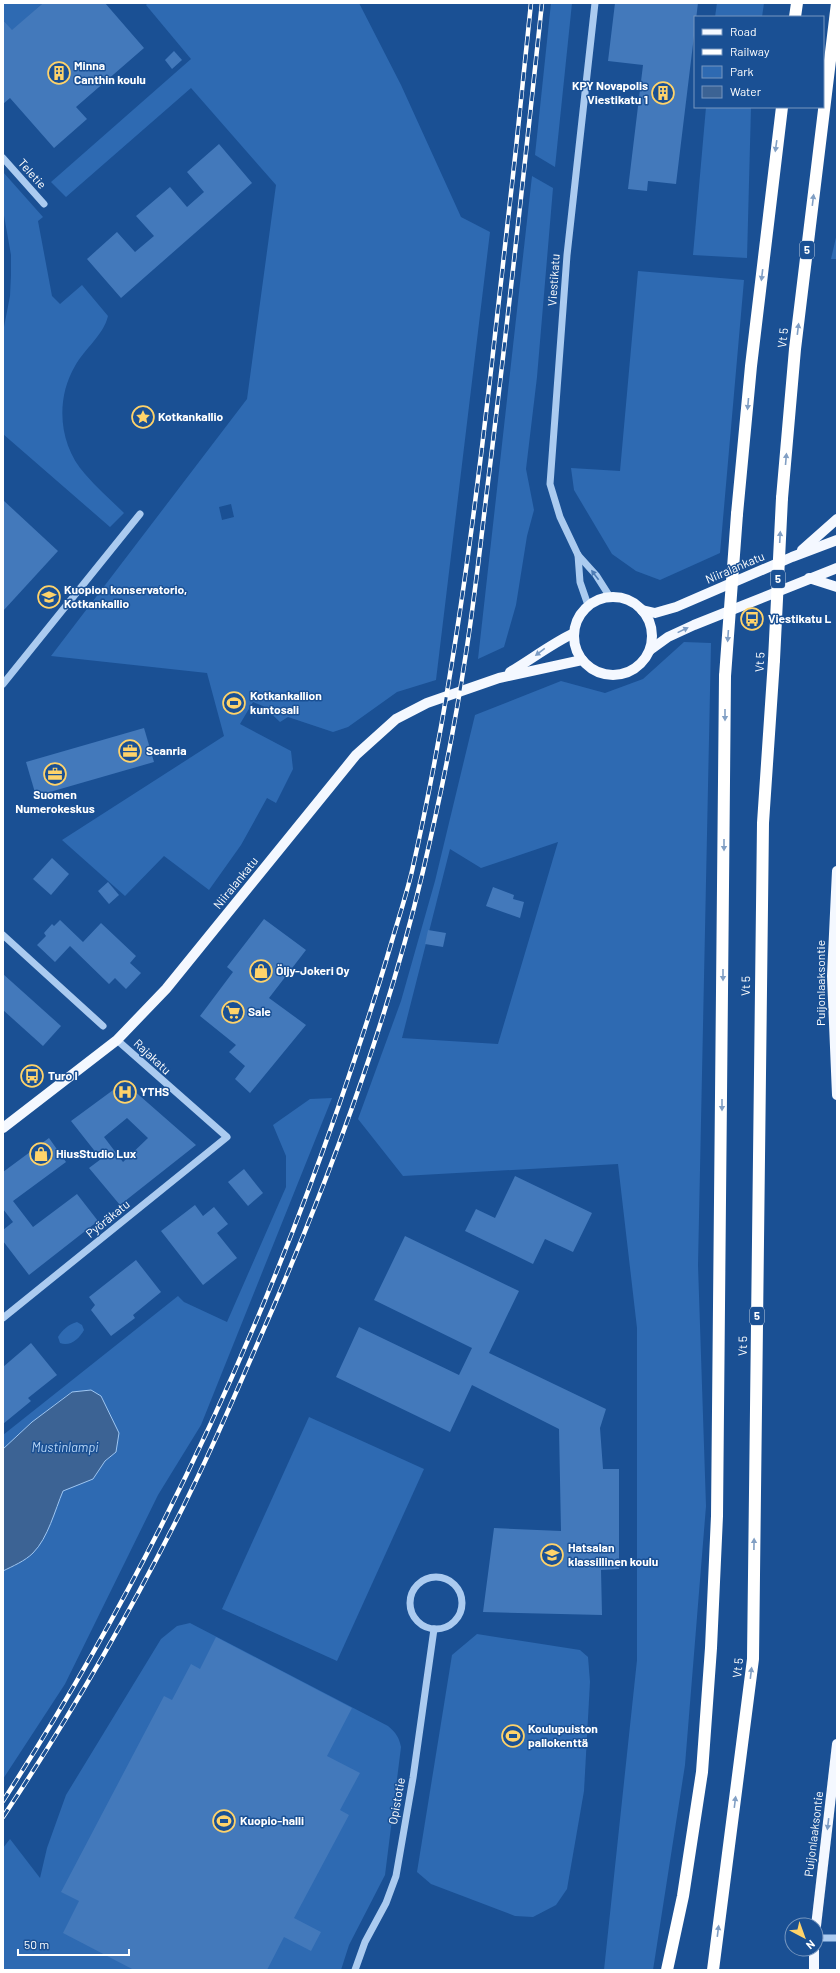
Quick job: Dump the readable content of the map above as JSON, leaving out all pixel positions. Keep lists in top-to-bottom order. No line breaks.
{"streets":{"highway":["5","Vt 5"],"main road":["Niiralankatu","Puijonlaaksontie"],"street":["Teletie","Viestikatu","Rajakatu","Pyöräkatu","Opistotie"]},"crossings":[["Viestikatu","Niiralankatu"],["Niiralankatu","Rajakatu"],["Rajakatu","Pyöräkatu"]],"one_way":["Puijonlaaksontie"],"water":["Mustinlampi"],"places":{"building":["Minna Canthin koulu","KPY Novapolis Viestikatu 1"],"place":["Kotkankallio"],"school or university":["Kuopion konservatorio, Kotkankallio","Hatsalan klassillinen koulu"],"bus stop":["Viestikatu L","Turo I"],"sports":["Kotkankallion kuntosali","Koulupuiston pallokenttä","Kuopio-halli"],"office":["Scanria","Suomen Numerokeskus"],"shop":["Öljy-Jokeri Oy","HiusStudio Lux"],"supermarket":["Sale"],"hospital":["YTHS"]},"legend":["Road","Railway","Park","Water"],"scale_bar":"50 m","north":"bottom right"}
